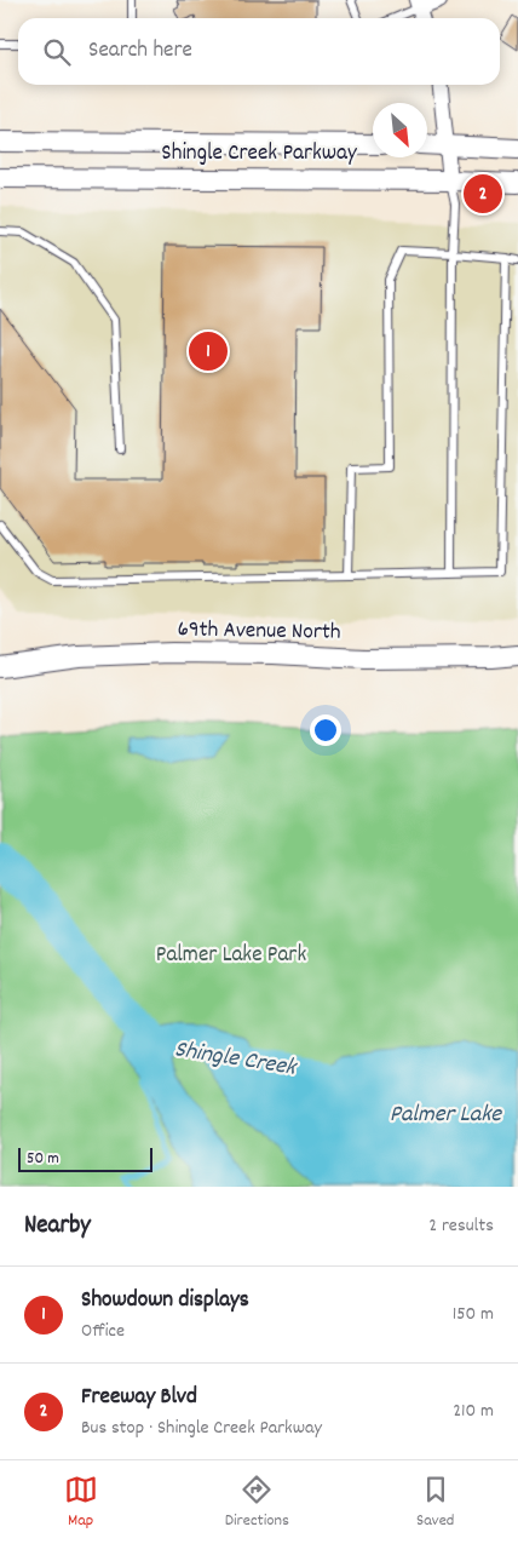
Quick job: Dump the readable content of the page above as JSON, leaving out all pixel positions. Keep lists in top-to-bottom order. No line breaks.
{"streets":{"street":["Shingle Creek Parkway","69th Avenue North"]},"water":["Shingle Creek","Palmer Lake"],"parks":["Palmer Lake Park"],"scale_bar":"50 m","north":"bottom right","page":{"search":"Search here","pins":["2","1"],"scale":"50 m","heading":["Nearby","2 results"],"list":[{"mark":"1","name":"Showdown displays","note":"Office","value":"150 m"},{"mark":"2","name":"Freeway Blvd","note":"Bus stop · Shingle Creek Parkway","value":"210 m"}],"nav":["Map","Directions","Saved"]}}
